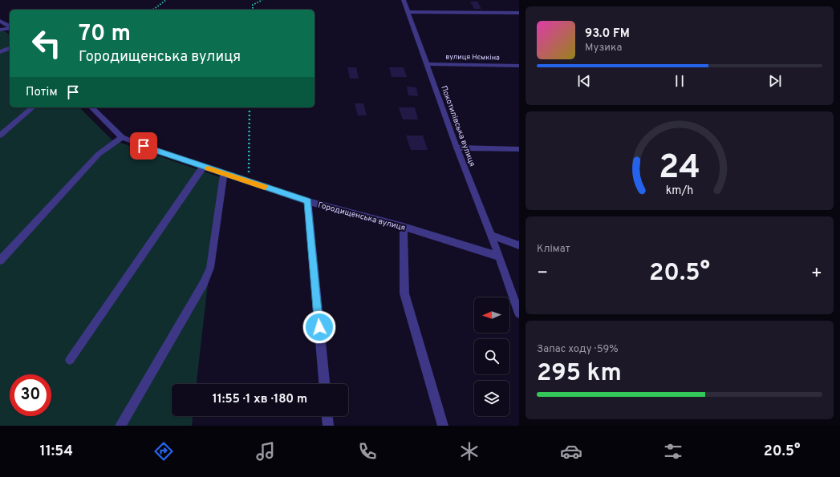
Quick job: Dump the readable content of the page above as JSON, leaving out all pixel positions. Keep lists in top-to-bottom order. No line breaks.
{"streets":{"street":["вулиця Нємкіна","Покотилівська вулиця","Городищенська вулиця"]},"crossings":[["вулиця Нємкіна","Покотилівська вулиця"],["Покотилівська вулиця","Городищенська вулиця"]],"north":"left","page":{"turn":["70 m","Городищенська вулиця"],"song":["93.0 FM","Музика"],"then":"Потім","tile":["Клімат",["Запас ходу · 59%","295 km"]],"heat":["−","20.5°","+"],"limit":"30","trip":"11:55 · 1 хв · 180 m","tabs":["11:54","20.5°"],"gauge":["24","km/h"]}}
